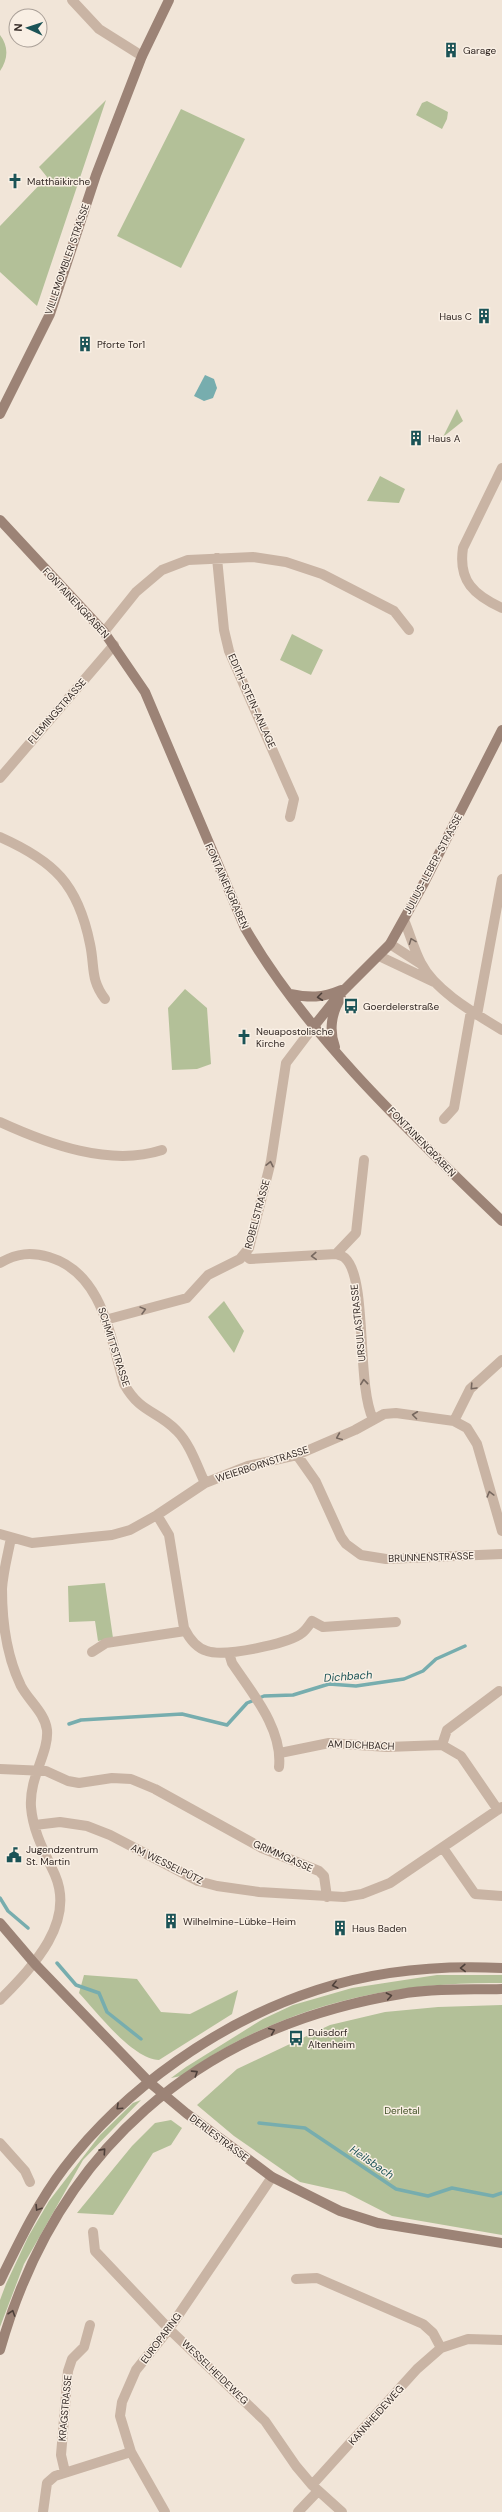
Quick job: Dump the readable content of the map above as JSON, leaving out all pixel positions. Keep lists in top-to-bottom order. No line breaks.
{"streets":{"street":["VILLEMOMBLER STRASSE","FONTAINENGRABEN","EDITH-STEIN-ANLAGE","FLEMINGSTRASSE","JULIUS-LEBER-STRASSE","ROBELSTRASSE","URSULASTRASSE","SCHMITTSTRASSE","WEIERBORNSTRASSE","BRUNNENSTRASSE","AM DICHBACH","GRIMMGASSE","AM WESSELPÜTZ","DERLESTRASSE","EUROPARING","WESSELHEIDEWEG","KRAGSTRASSE","KANNHEIDEWEG"]},"crossings":[["FONTAINENGRABEN","FLEMINGSTRASSE"],["FONTAINENGRABEN","JULIUS-LEBER-STRASSE"],["FONTAINENGRABEN","ROBELSTRASSE"],["JULIUS-LEBER-STRASSE","ROBELSTRASSE"],["ROBELSTRASSE","SCHMITTSTRASSE"],["URSULASTRASSE","WEIERBORNSTRASSE"],["SCHMITTSTRASSE","WEIERBORNSTRASSE"],["WEIERBORNSTRASSE","BRUNNENSTRASSE"],["GRIMMGASSE","AM WESSELPÜTZ"],["DERLESTRASSE","EUROPARING"],["EUROPARING","WESSELHEIDEWEG"],["WESSELHEIDEWEG","KANNHEIDEWEG"]],"one_way":["ROBELSTRASSE","URSULASTRASSE"],"water":["Dichbach","Heilsbach"],"parks":["Derletal"],"places":{"building":["Garage","Haus C","Pforte Tor1","Haus A","Wilhelmine-Lübke-Heim","Haus Baden"],"church":["Matthäikirche","Neuapostolische Kirche"],"bus stop":["Goerdelerstraße","Duisdorf Altenheim"],"public building":["Jugendzentrum St. Martin"]},"north":"left"}
